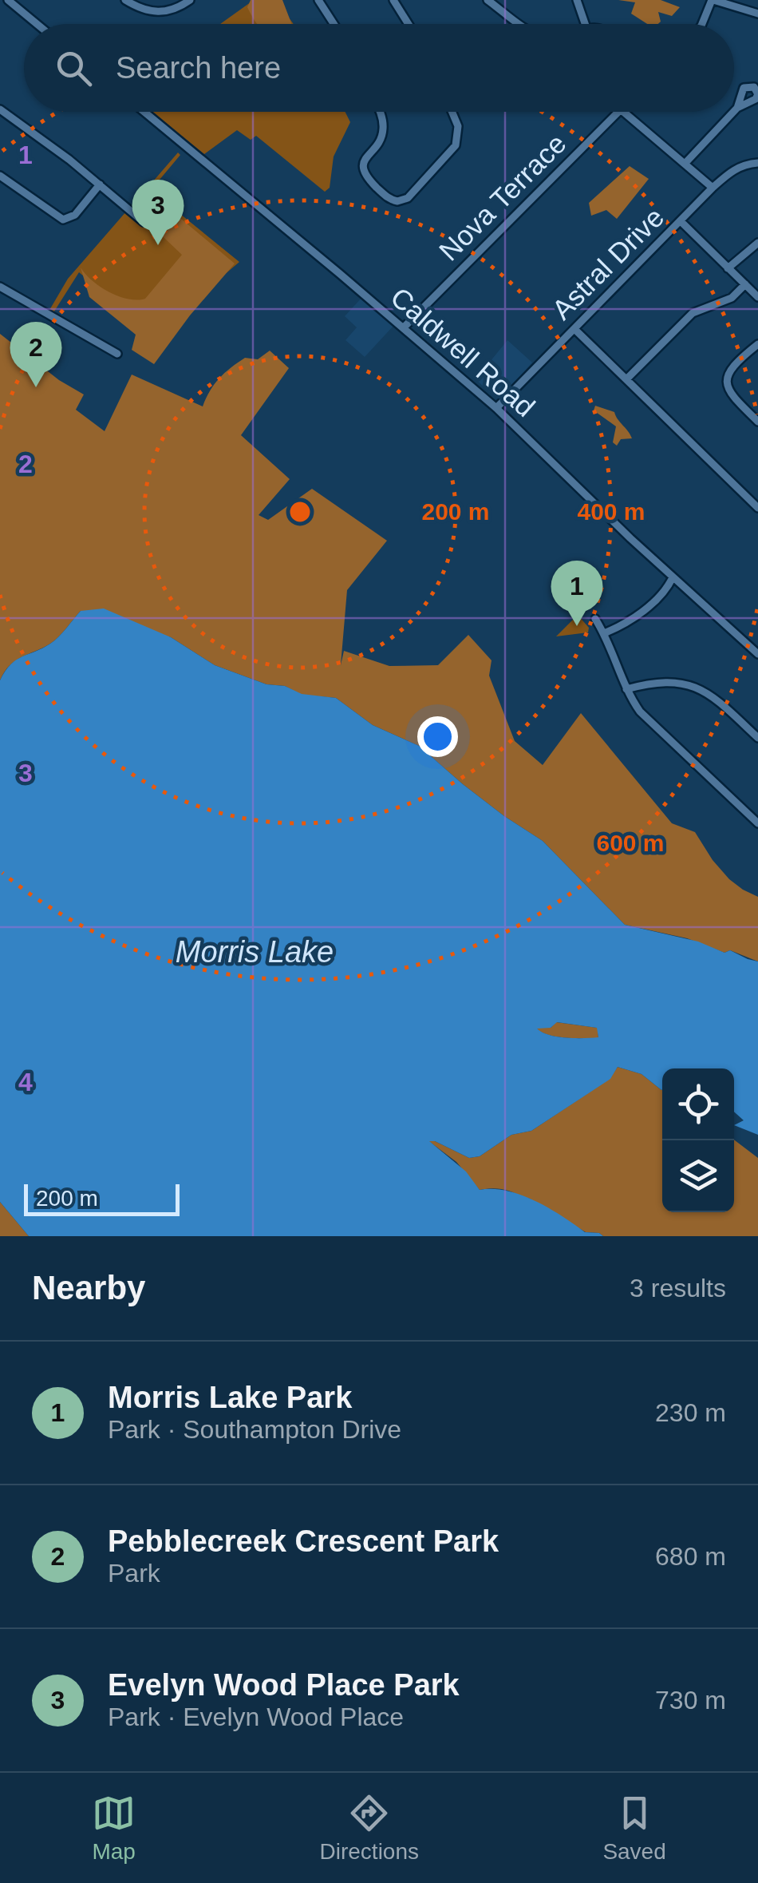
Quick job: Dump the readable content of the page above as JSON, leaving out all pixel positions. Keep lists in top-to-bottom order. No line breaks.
{"streets":{"street":["Nova Terrace","Astral Drive","Caldwell Road"]},"crossings":[["Nova Terrace","Caldwell Road"],["Astral Drive","Caldwell Road"]],"water":["Morris Lake"],"scale_bar":"200 m","page":{"search":"Search here","pins":["3","2","1"],"scale":"200 m","heading":["Nearby","3 results"],"list":[{"mark":"1","name":"Morris Lake Park","note":"Park · Southampton Drive","value":"230 m"},{"mark":"2","name":"Pebblecreek Crescent Park","note":"Park","value":"680 m"},{"mark":"3","name":"Evelyn Wood Place Park","note":"Park · Evelyn Wood Place","value":"730 m"}],"nav":["Map","Directions","Saved"]},"grid":{"rows":["1","2","3","4"]},"rings":["200 m","400 m","600 m"]}
